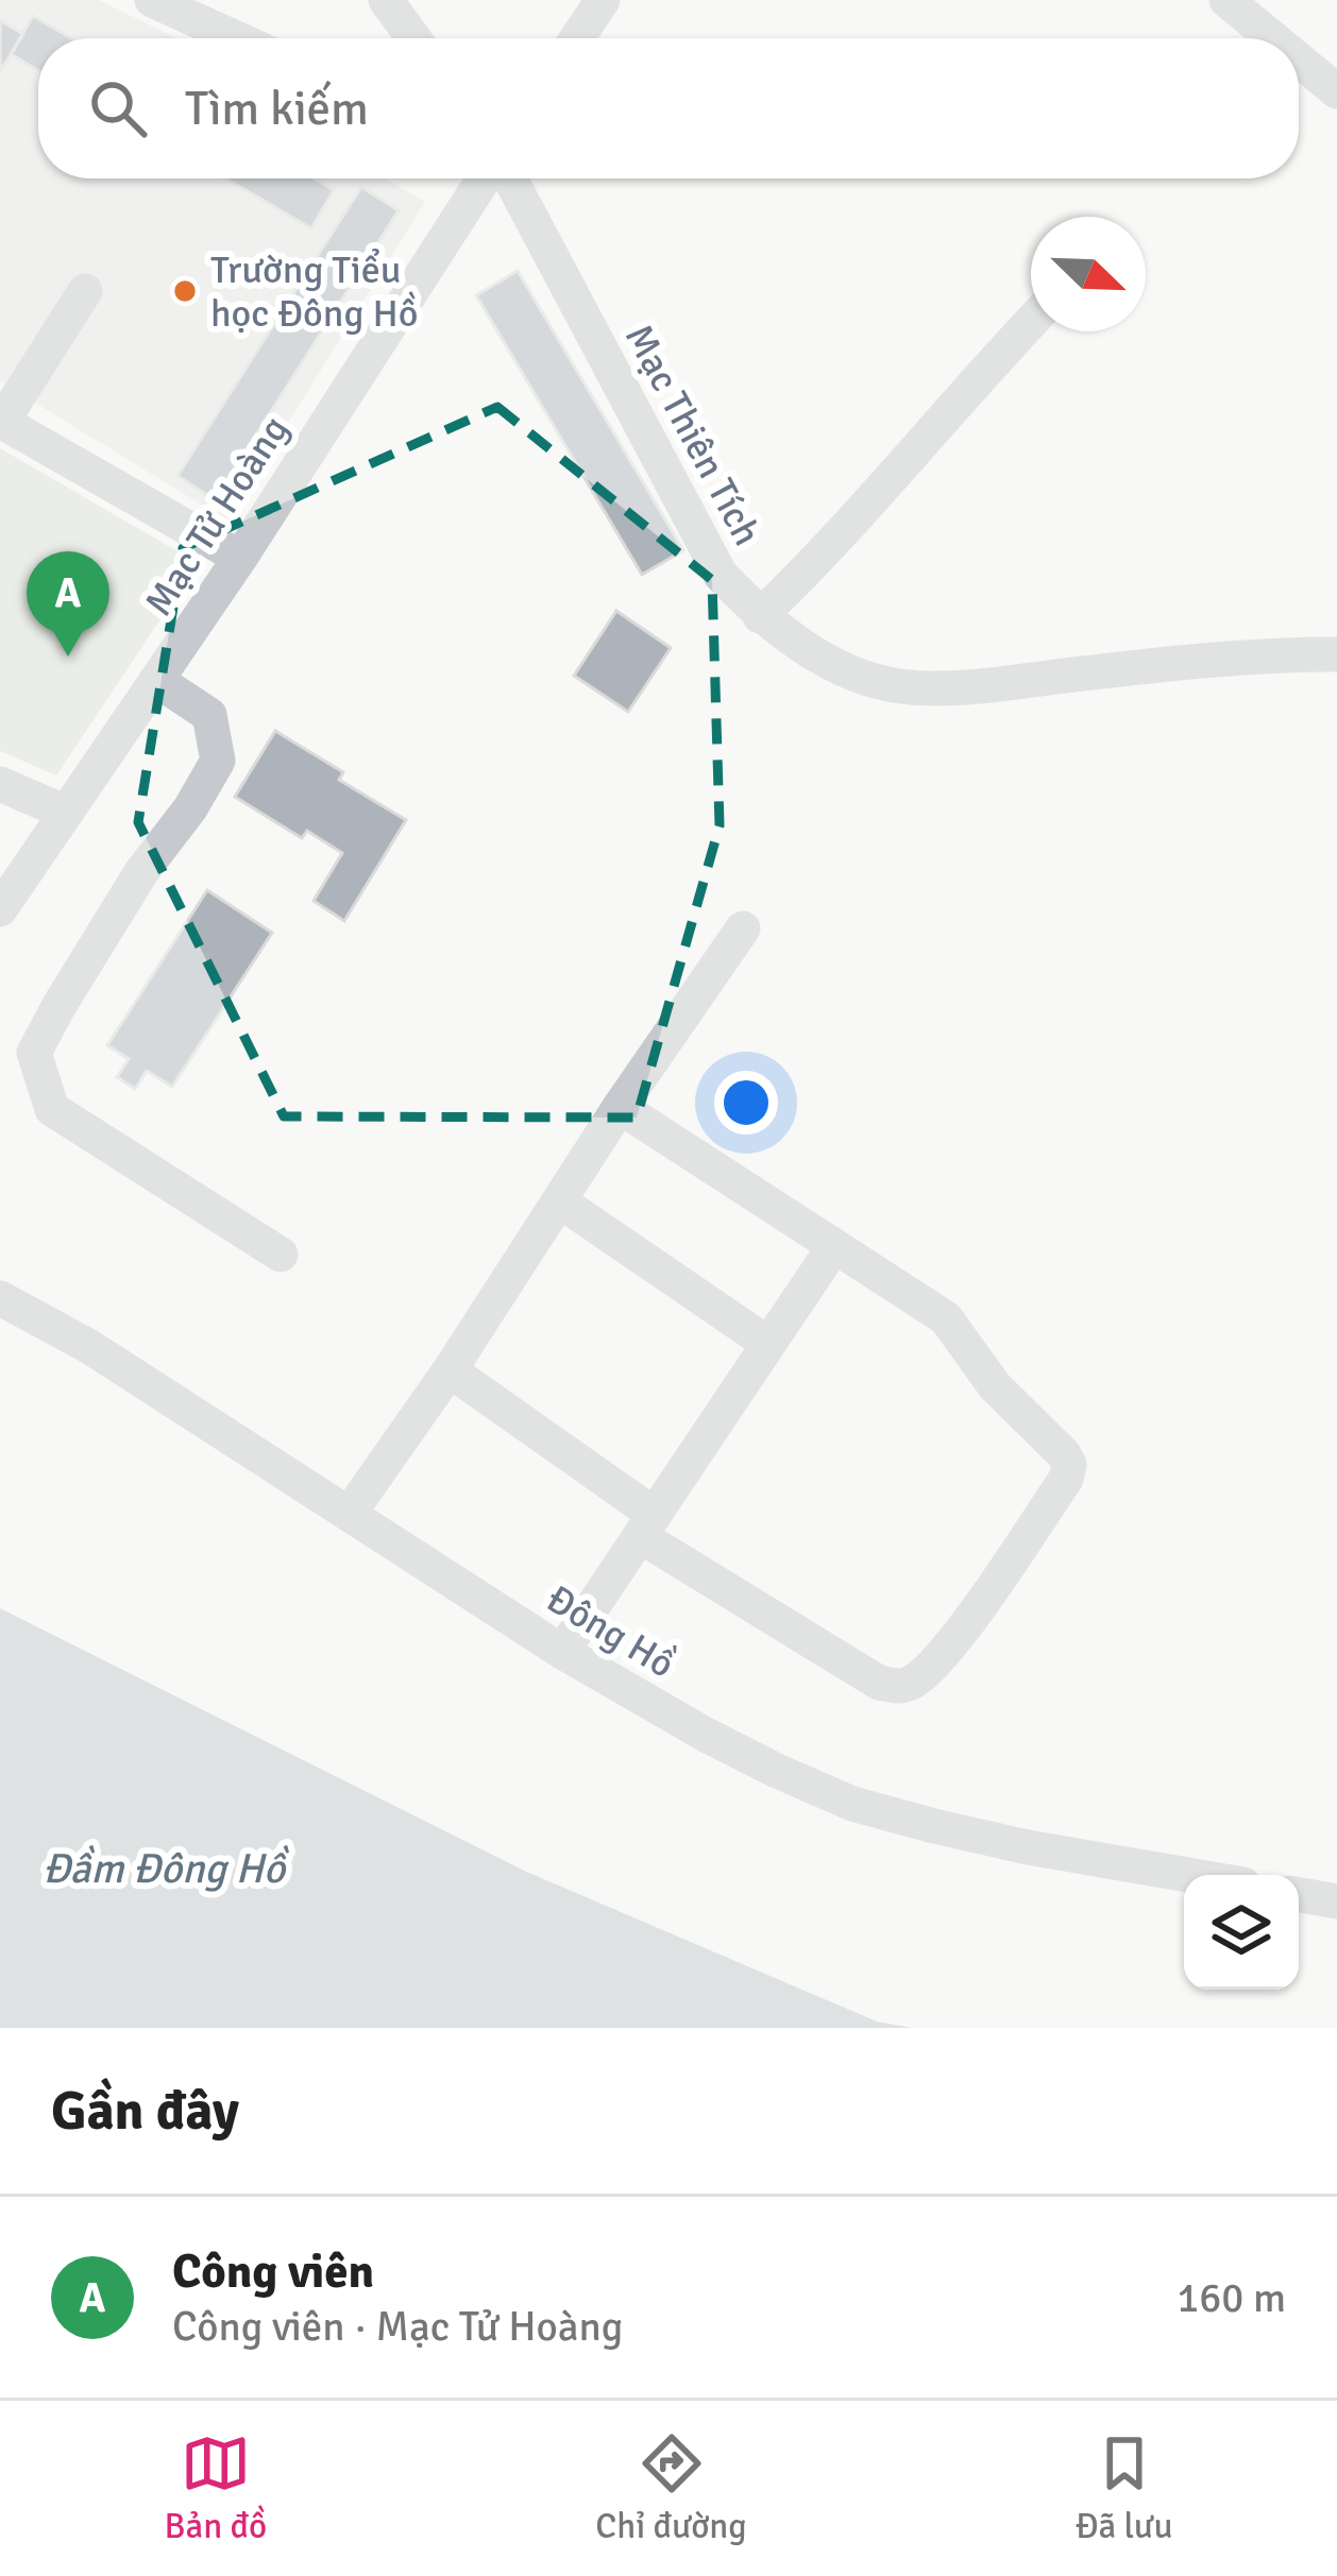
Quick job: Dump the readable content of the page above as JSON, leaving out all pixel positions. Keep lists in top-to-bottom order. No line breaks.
{"streets":{"street":["Mạc Thiên Tích","Mạc Tử Hoàng","Đông Hồ"]},"water":["Đầm Đông Hồ"],"places":["Trường Tiểu học Đông Hồ"],"north":"bottom right","page":{"search":"Tìm kiếm","pins":"A","heading":"Gần đây","list":[{"mark":"A","name":"Công viên","note":"Công viên · Mạc Tử Hoàng","value":"160 m"}],"nav":["Bản đồ","Chỉ đường","Đã lưu"]}}
